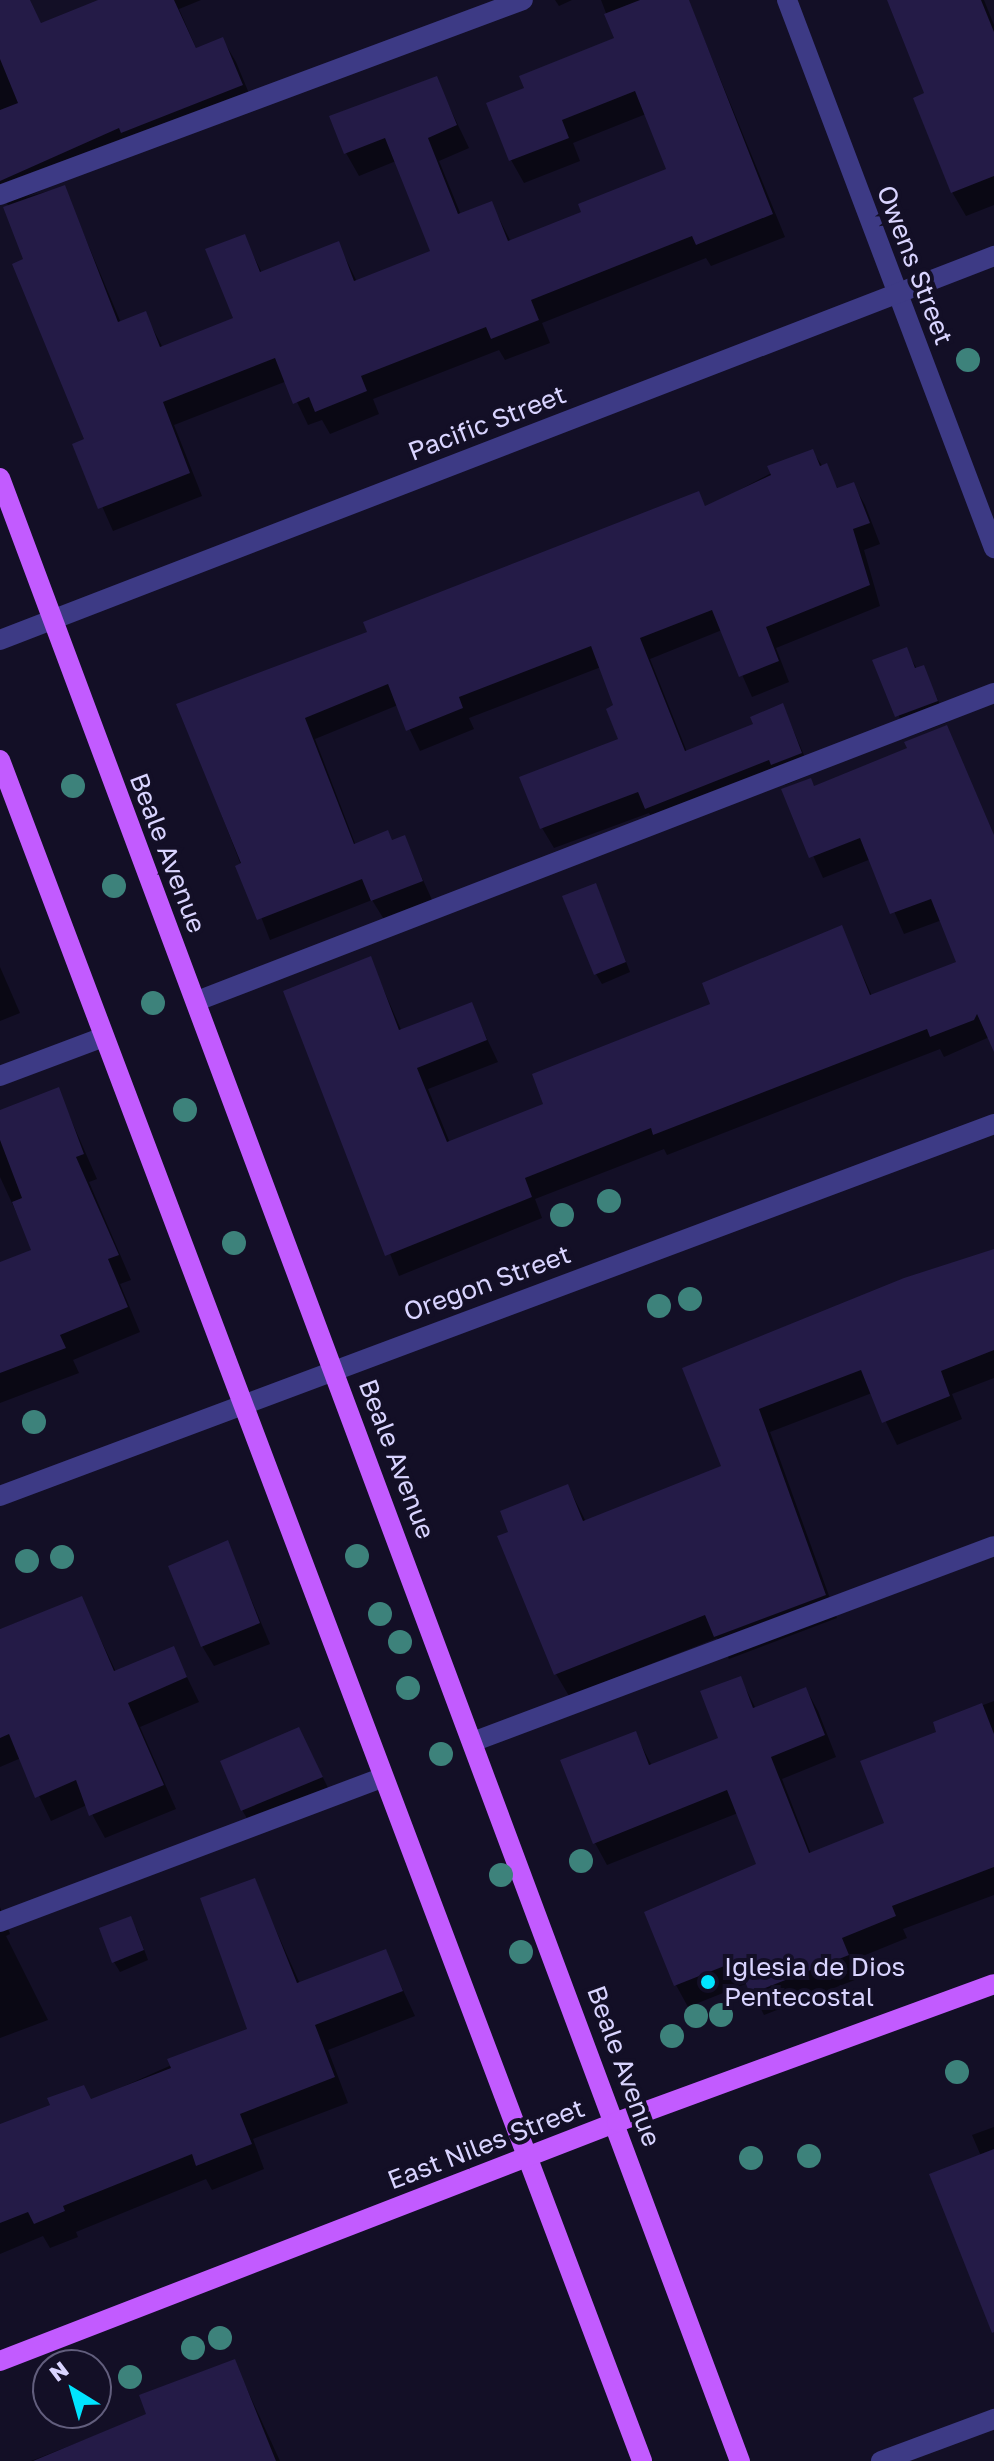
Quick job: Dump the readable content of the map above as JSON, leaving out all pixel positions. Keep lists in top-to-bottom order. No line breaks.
{"streets":{"main road":["Beale Avenue","East Niles Street"],"street":["Owens Street","Pacific Street","Oregon Street"]},"crossings":[["Owens Street","Pacific Street"],["Pacific Street","Beale Avenue"],["Beale Avenue","Oregon Street"],["Beale Avenue","East Niles Street"]],"places":["Iglesia de Dios Pentecostal"],"north":"top left"}
